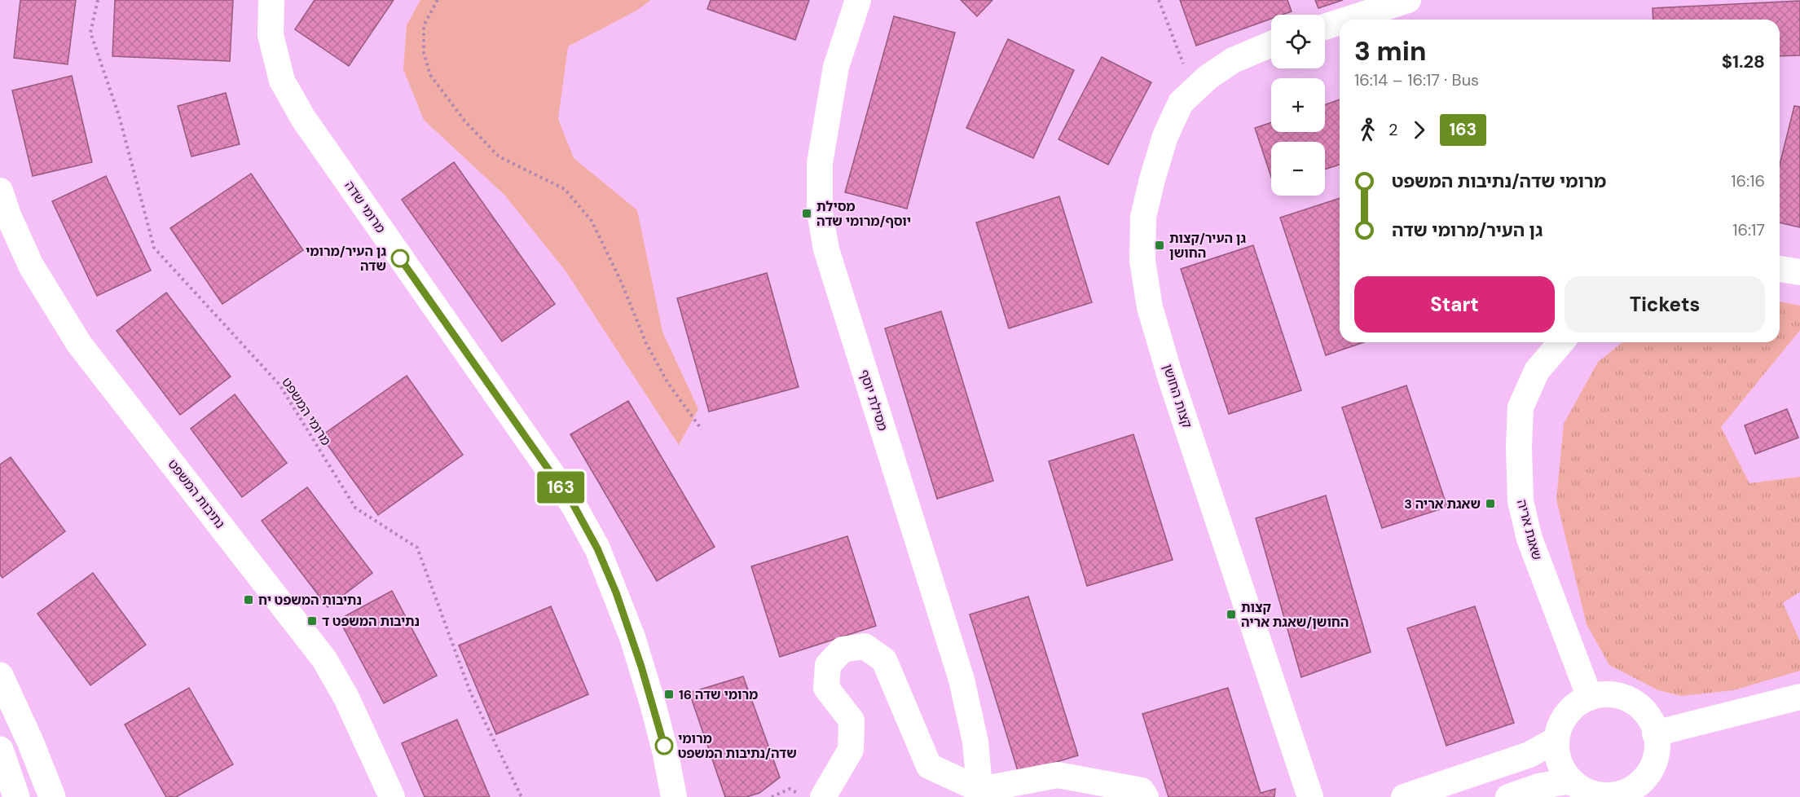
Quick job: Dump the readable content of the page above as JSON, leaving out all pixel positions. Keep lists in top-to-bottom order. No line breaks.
{"streets":{"street":["מרומי שדה","קצות החושן","מסילת יוסף","נתיבות המשפט","שאגת אריה"],"path":["מרומי המשפט"]},"places":{"transit":["מסילת יוסף/מרומי שדה","גן העיר/קצות החושן","שאגת אריה 3","נתיבות המשפט יח","קצות החושן/שאגת אריה","נתיבות המשפט ד","מרומי שדה 16"],"other":["גן העיר/מרומי שדה","מרומי שדה/נתיבות המשפט"]},"lines":["bus line 163"],"page":{"on_map":"163","map_buttons":["+","−"],"heading":["3 min","16:14 – 16:17 · Bus","$1.28"],"legs":["2","163"],"list":[{"name":"מרומי שדה/נתיבות המשפט","value":"16:16"},{"name":"גן העיר/מרומי שדה","value":"16:17"}],"buttons":["Start","Tickets"]}}
